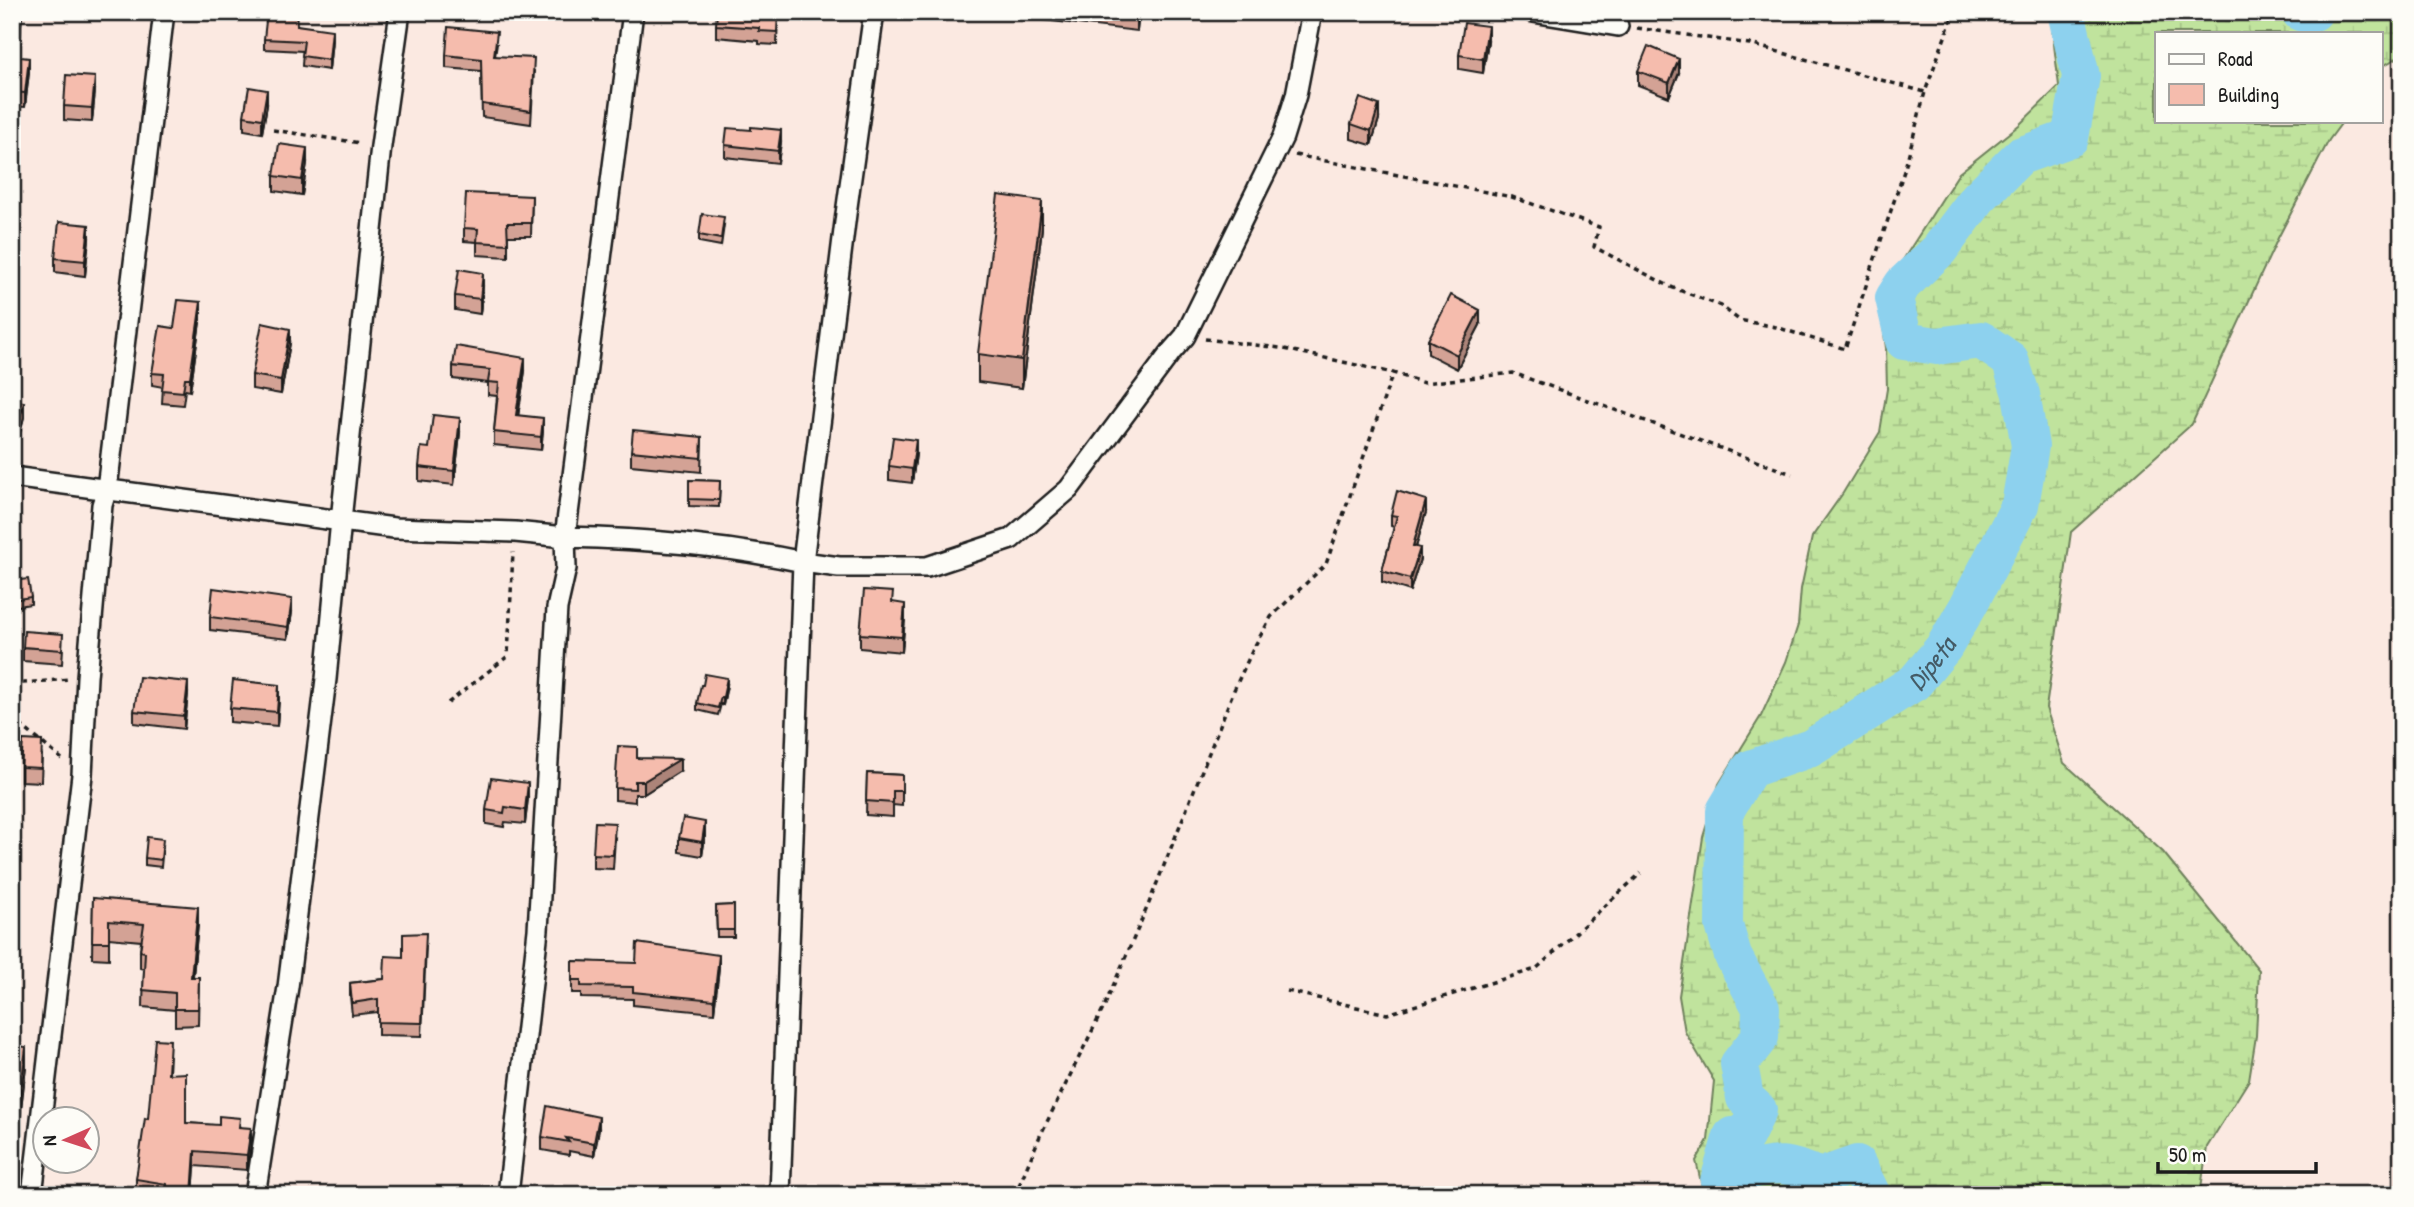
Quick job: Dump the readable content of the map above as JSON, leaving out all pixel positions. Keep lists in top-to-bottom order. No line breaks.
{"water":["Dipeta"],"legend":["Road","Building"],"scale_bar":"50 m","north":"left"}
